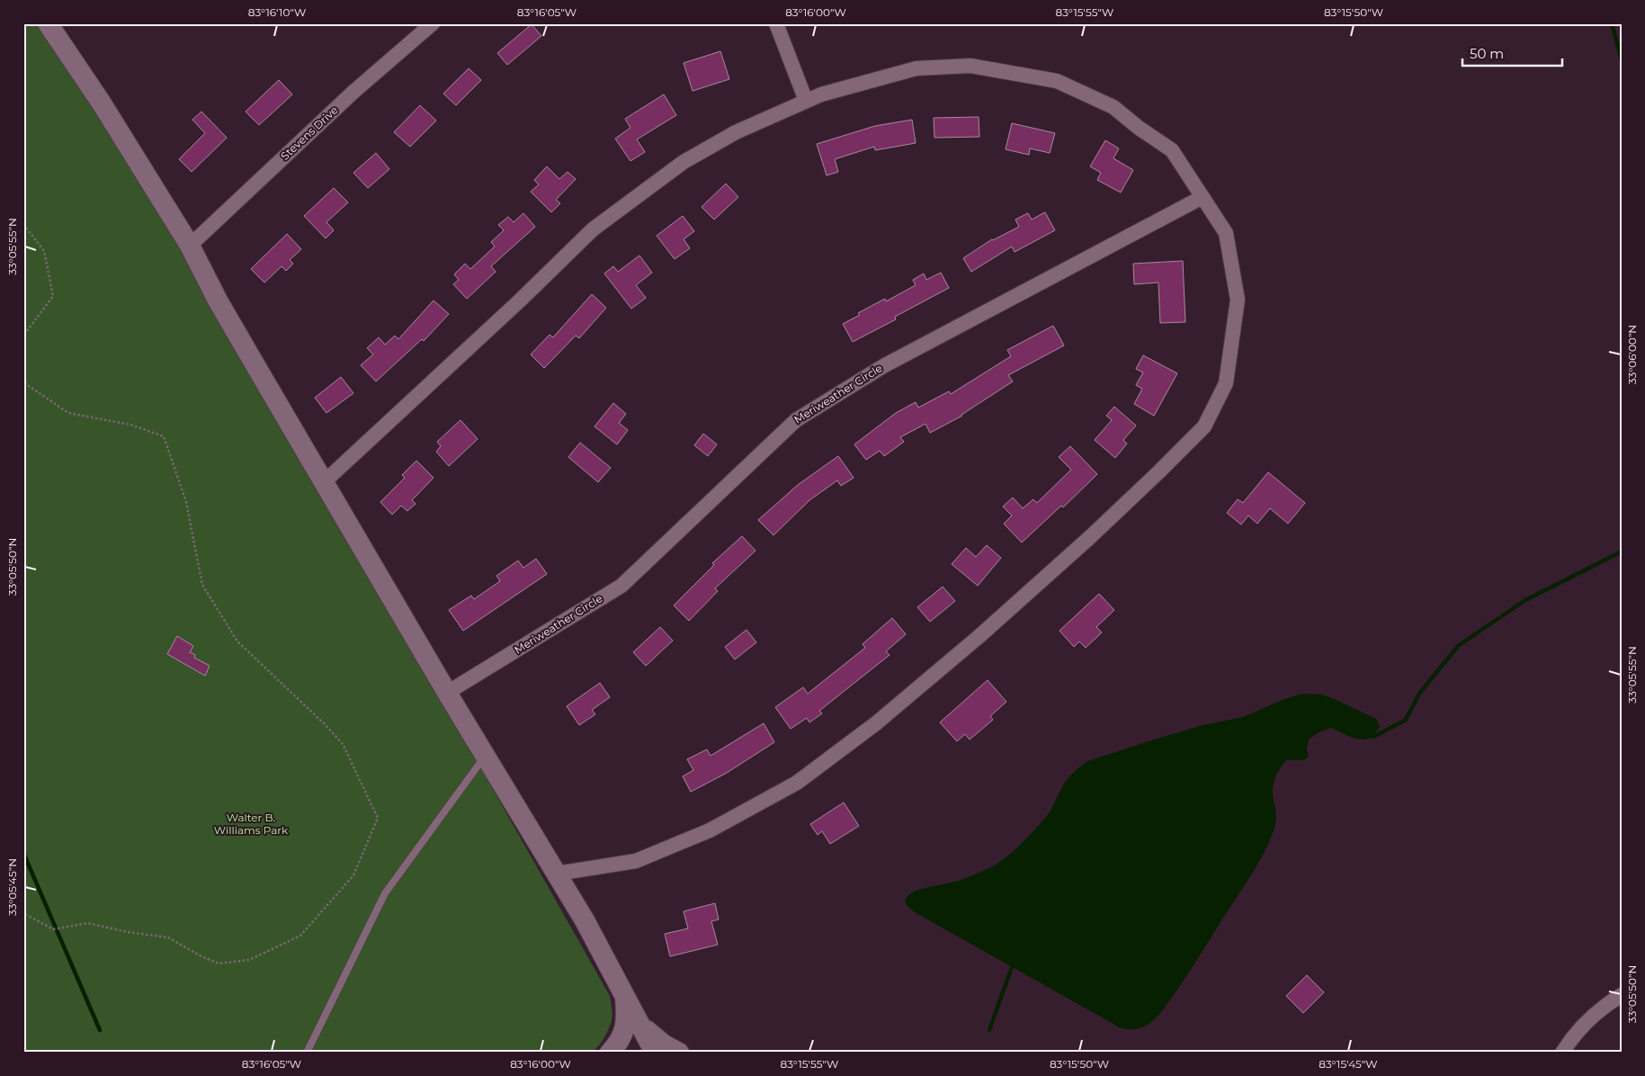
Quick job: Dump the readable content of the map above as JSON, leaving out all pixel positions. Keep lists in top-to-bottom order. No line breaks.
{"streets":{"street":["Stevens Drive","Meriweather Circle"]},"parks":["Walter B. Williams Park"],"scale_bar":"50 m","coordinates":["83°16'10\"W","83°16'05\"W","83°16'00\"W","83°15'55\"W","83°15'50\"W","33°05'55\"N","33°06'00\"N","33°05'50\"N","33°05'45\"N","83°15'45\"W"]}
